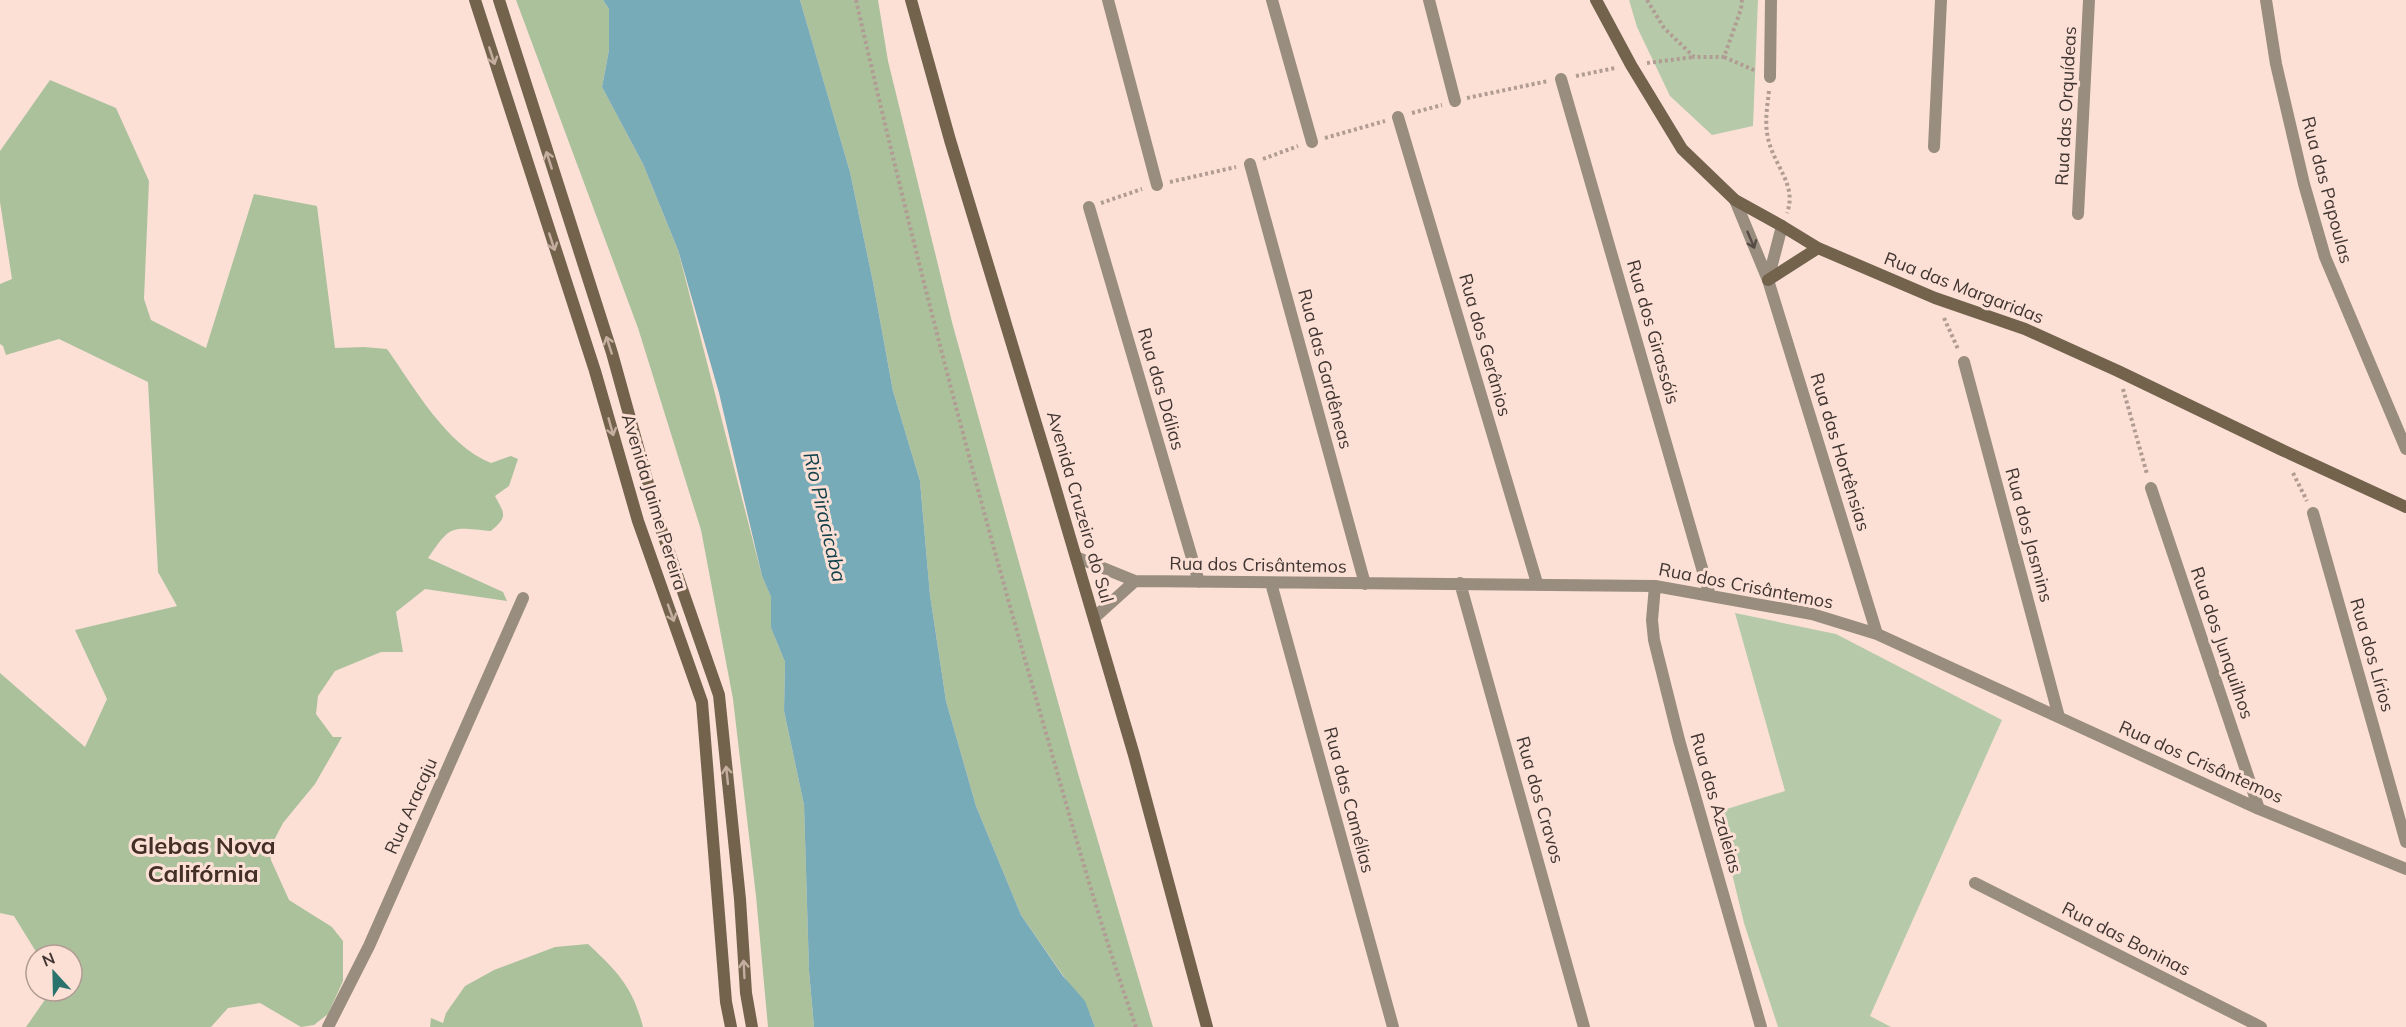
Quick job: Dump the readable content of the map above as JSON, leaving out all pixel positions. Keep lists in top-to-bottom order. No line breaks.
{"streets":{"street":["Rua das Orquídeas","Rua das Papoulas","Rua das Margaridas","Rua dos Girassóis","Rua dos Gerânios","Rua das Gardêneas","Rua das Dálias","Rua das Hortênsias","Avenida Jaime Pereira","Avenida Cruzeiro do Sul","Rua dos Jasmins","Rua dos Crisântemos","Rua dos Junquilhos","Rua dos Lírios","Rua das Camélias","Rua dos Cravos","Rua das Azaleias","Rua Aracaju","Rua das Boninas"]},"crossings":[["Rua das Margaridas","Rua das Hortênsias"],["Rua dos Girassóis","Rua dos Crisântemos"],["Rua dos Gerânios","Rua dos Crisântemos"],["Rua das Gardêneas","Rua dos Crisântemos"],["Rua das Dálias","Rua dos Crisântemos"],["Rua das Hortênsias","Rua dos Crisântemos"],["Avenida Cruzeiro do Sul","Rua dos Crisântemos"],["Rua dos Jasmins","Rua dos Crisântemos"],["Rua dos Crisântemos","Rua dos Junquilhos"],["Rua dos Crisântemos","Rua das Camélias"],["Rua dos Crisântemos","Rua dos Cravos"],["Rua dos Crisântemos","Rua das Azaleias"]],"districts":["Glebas Nova Califórnia"],"water":["Rio Piracicaba"],"north":"top"}
